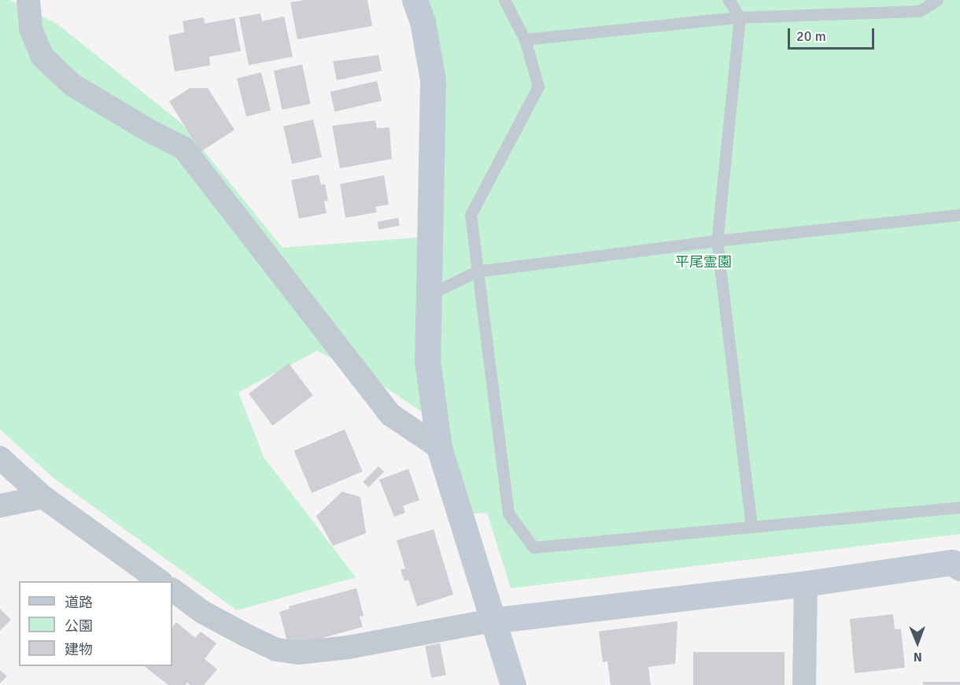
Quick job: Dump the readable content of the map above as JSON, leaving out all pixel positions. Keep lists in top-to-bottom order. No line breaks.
{"parks":["平尾霊園"],"legend":["道路","公園","建物"],"scale_bar":"20 m","north":"bottom"}
